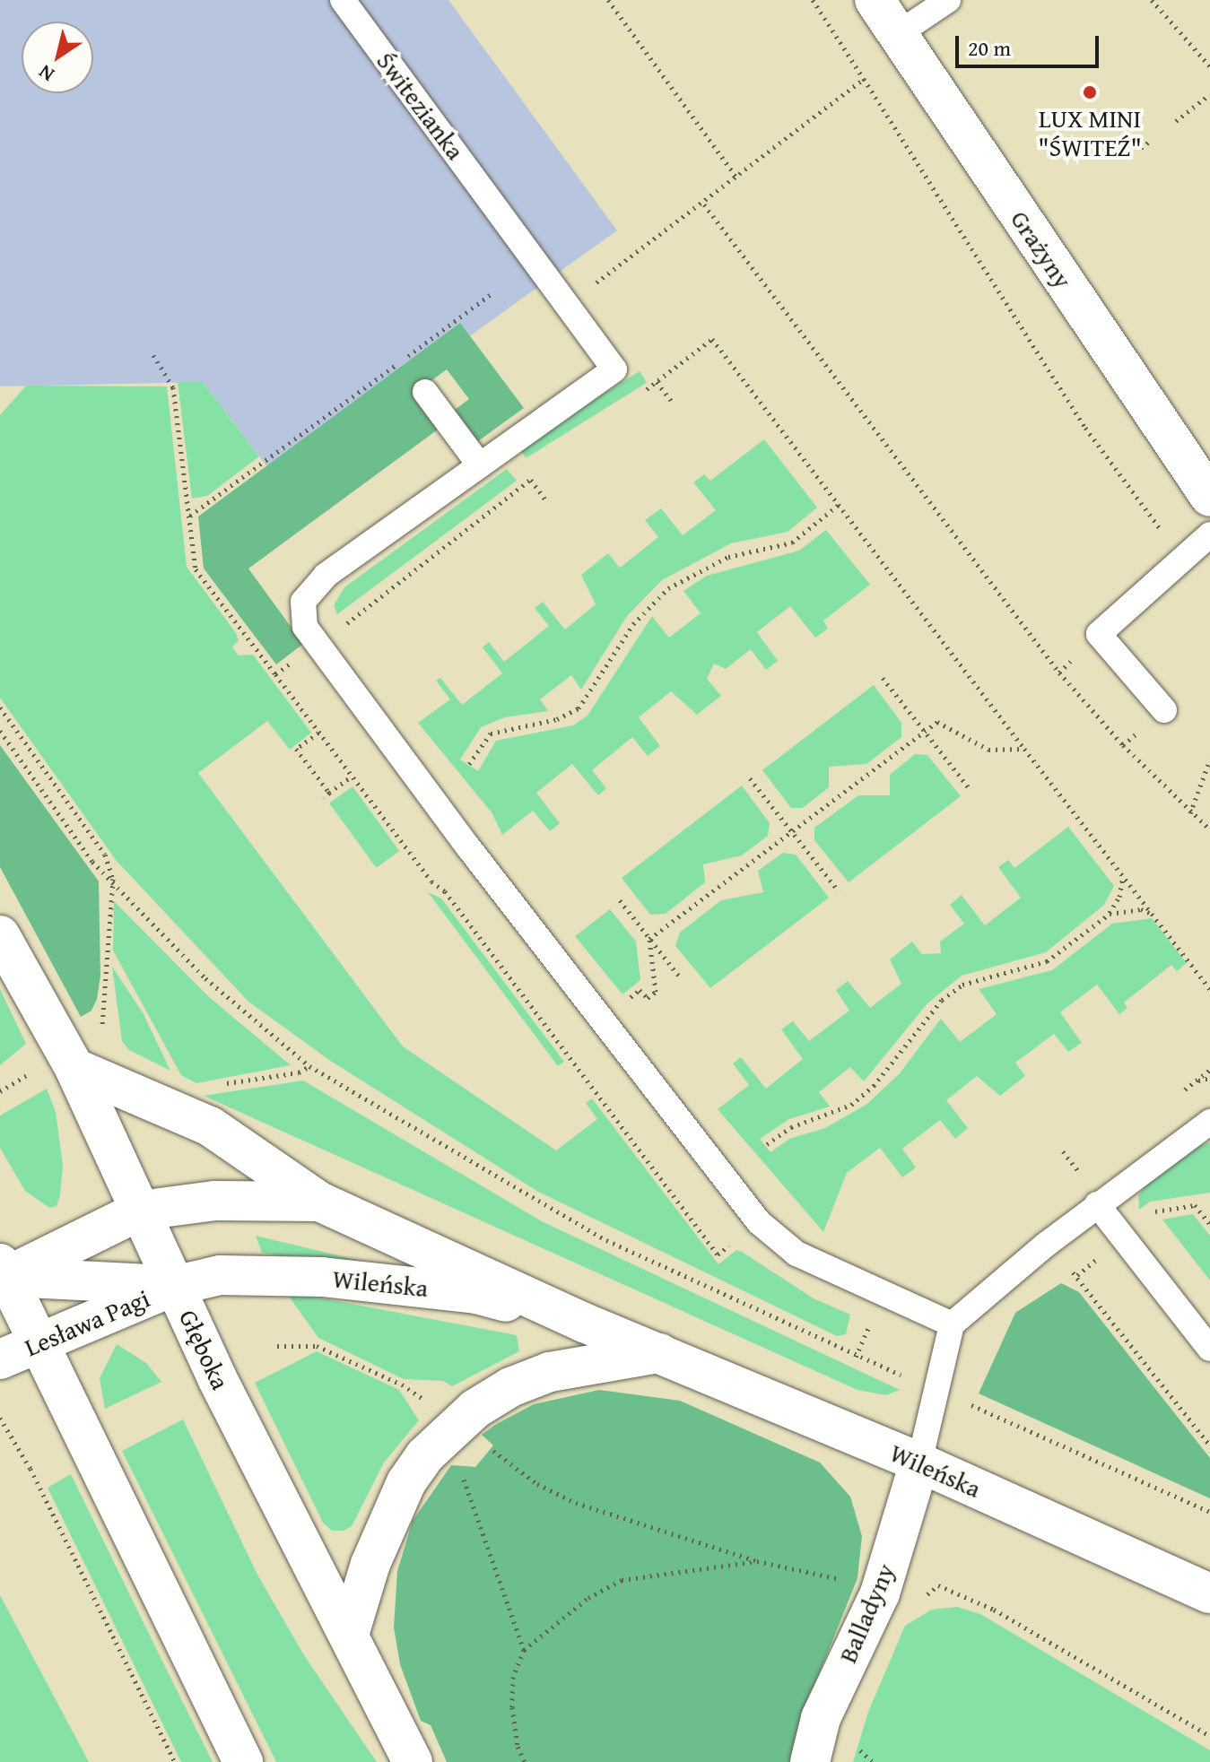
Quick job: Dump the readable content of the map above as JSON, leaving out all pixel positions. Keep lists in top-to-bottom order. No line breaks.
{"streets":{"street":["Grażyny","Wileńska","Lesława Pagi","Głęboka","Balladyny"],"lane":["Świtezianka"]},"crossings":[["Wileńska","Lesława Pagi"],["Wileńska","Głęboka"],["Wileńska","Balladyny"],["Lesława Pagi","Głęboka"]],"places":["LUX MINI \"ŚWITEŹ\""],"scale_bar":"20 m","north":"bottom left"}
